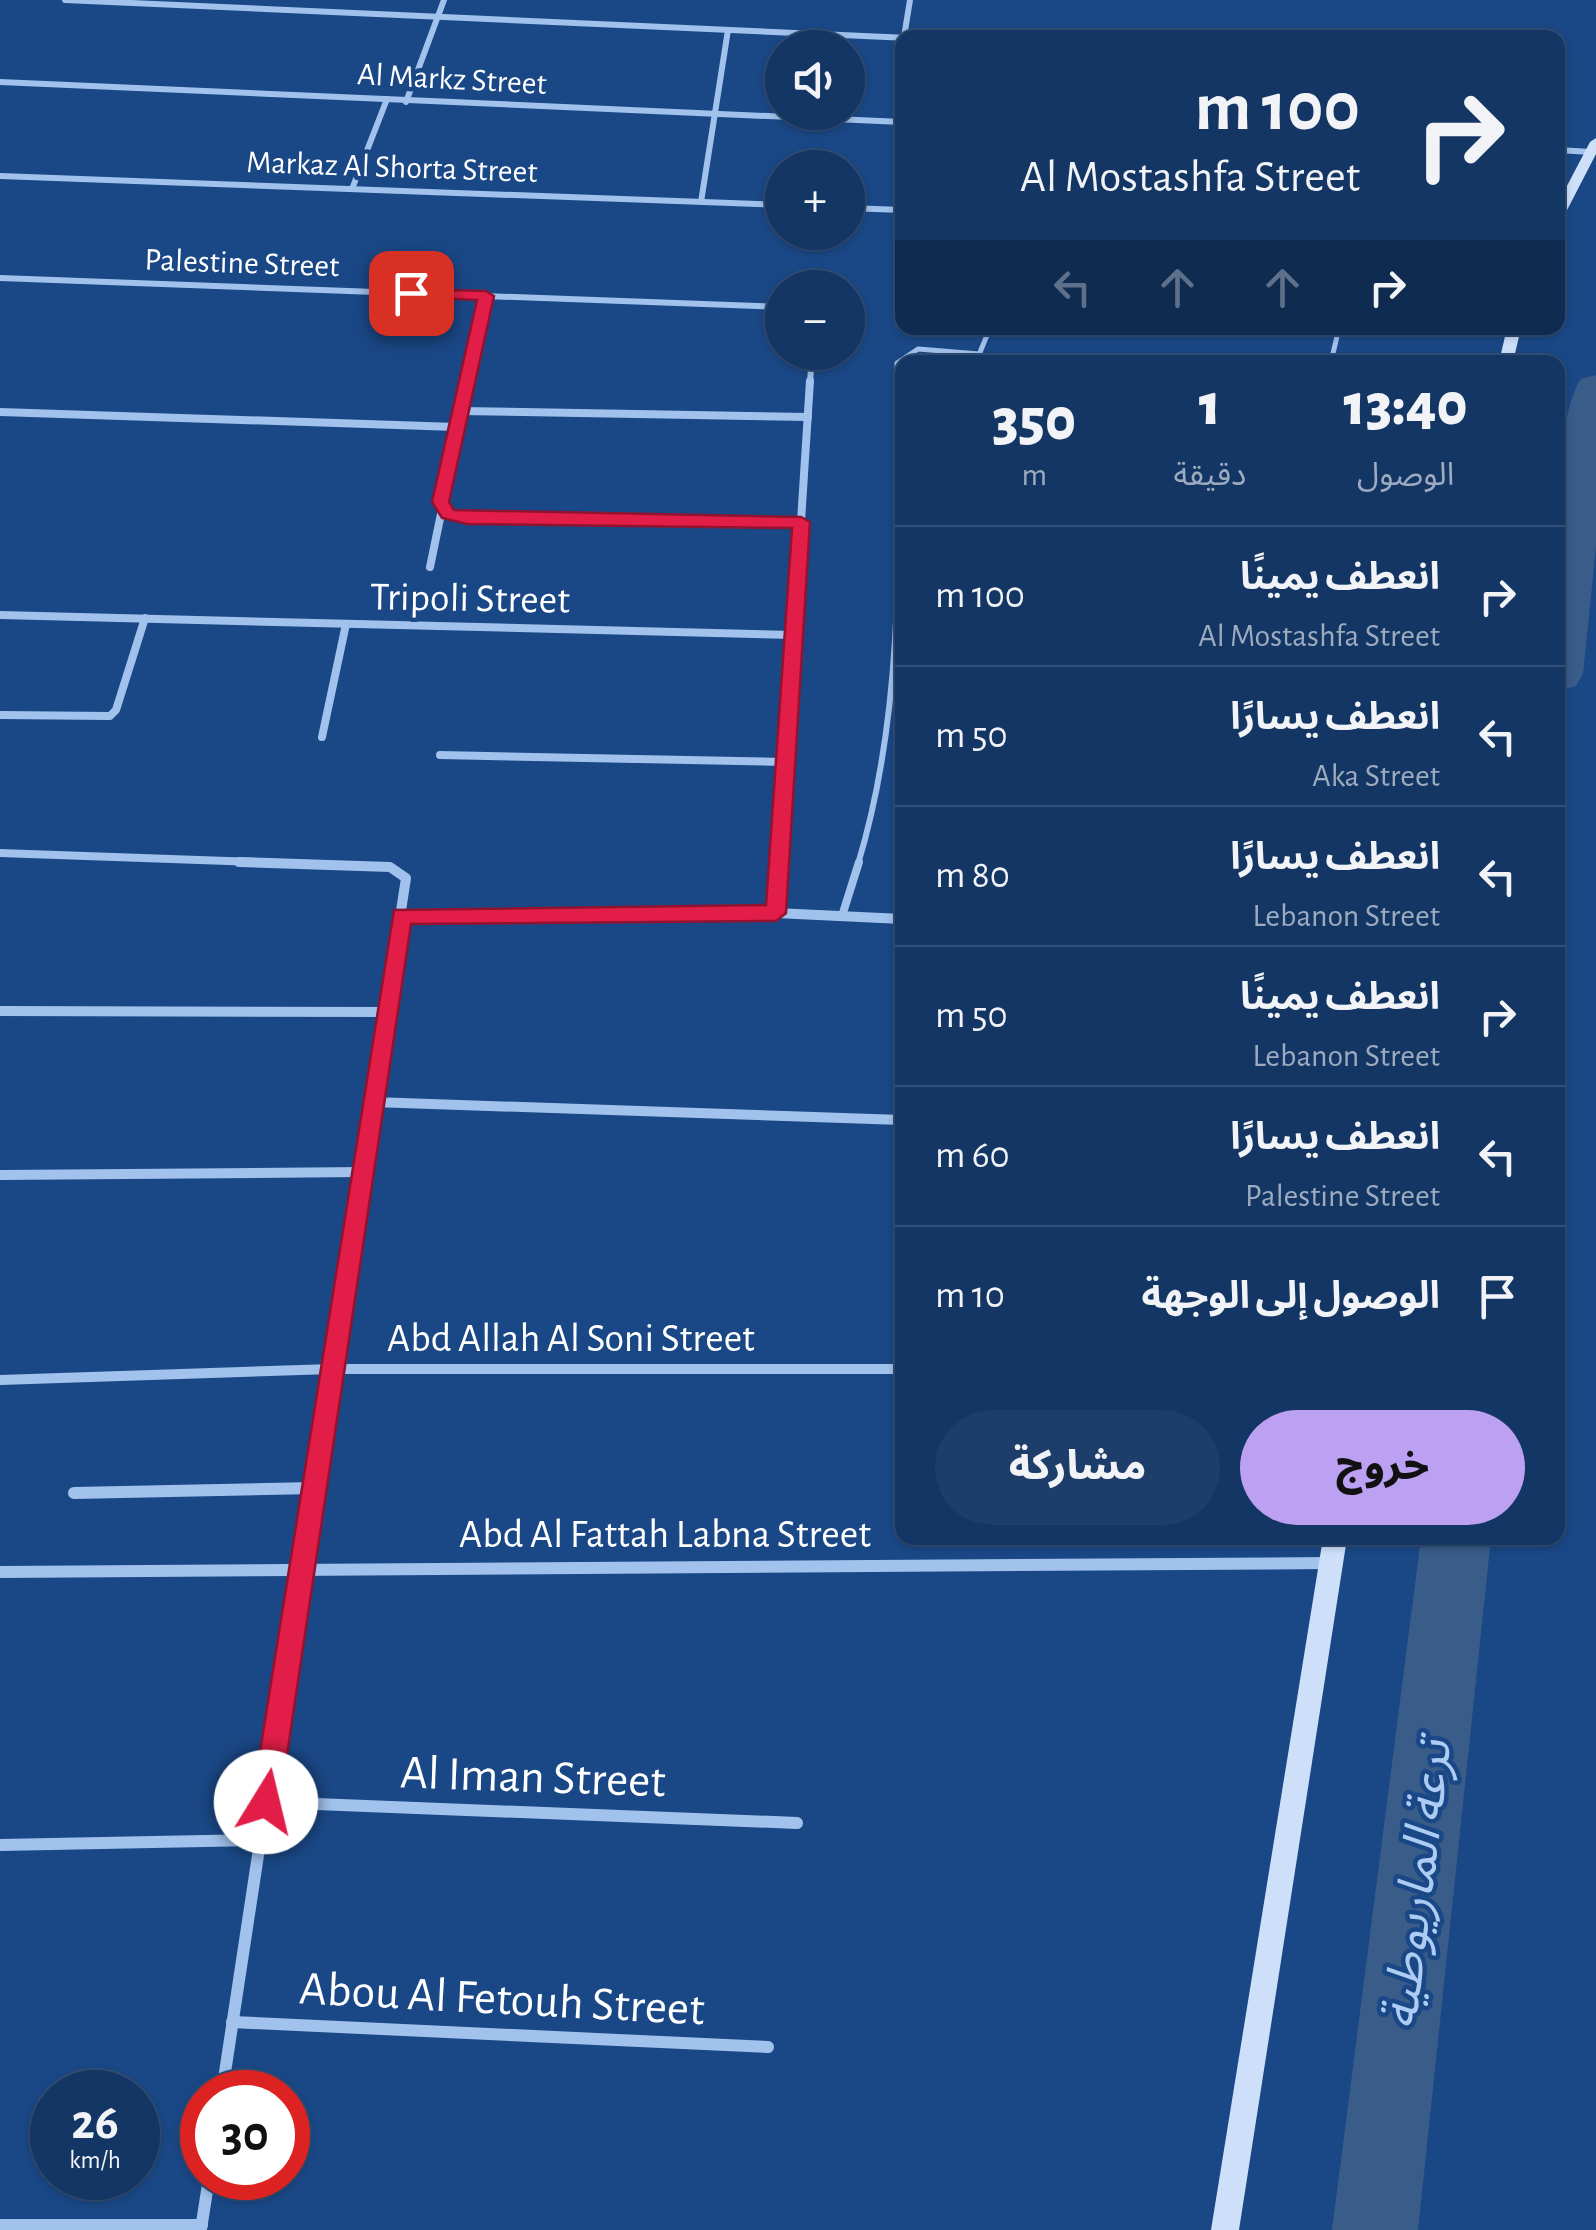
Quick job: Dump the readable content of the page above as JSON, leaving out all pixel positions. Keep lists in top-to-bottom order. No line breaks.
{"streets":{"street":["Al Markz Street","Markaz Al Shorta Street","Palestine Street","Tripoli Street","Abd Allah Al Soni Street","Abd Al Fattah Labna Street","Al Iman Street","Abou Al Fetouh Street"]},"water":["ترعة الماريوطية"],"page":{"map_buttons":["+","−"],"turn":["100 m","Al Mostashfa Street"],"eta":["13:40","الوصول","1","دقيقة","350","m"],"list":[{"name":"انعطف يمينًا","note":"Al Mostashfa Street","value":"100 m"},{"name":"انعطف يسارًا","note":"Aka Street","value":"50 m"},{"name":"انعطف يسارًا","note":"Lebanon Street","value":"80 m"},{"name":"انعطف يمينًا","note":"Lebanon Street","value":"50 m"},{"name":"انعطف يسارًا","note":"Palestine Street","value":"60 m"},{"name":"الوصول إلى الوجهة","value":"10 m"}],"buttons":["خروج","مشاركة"],"speed":"26 km/h","limit":"30"}}
